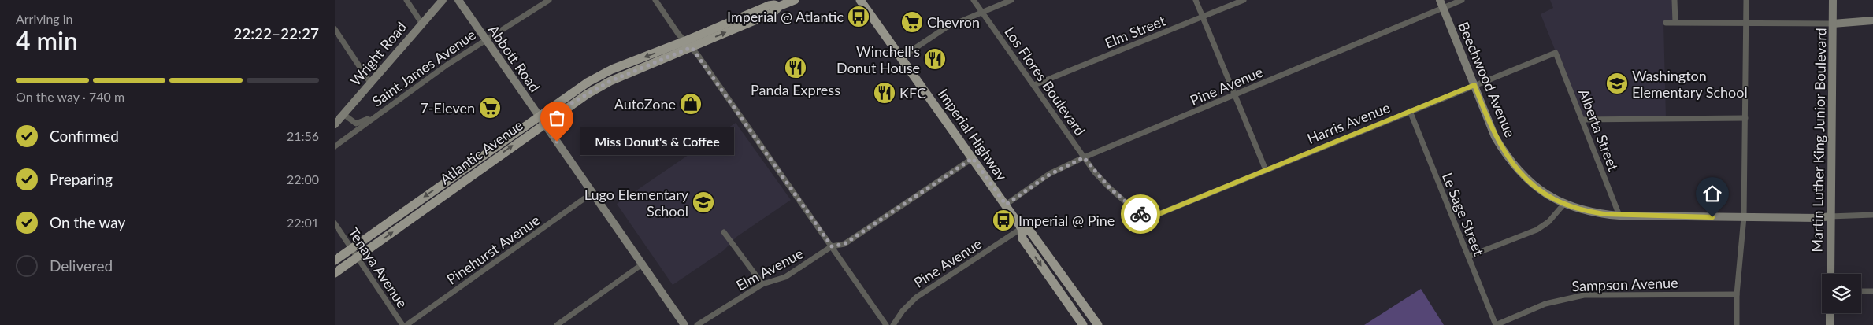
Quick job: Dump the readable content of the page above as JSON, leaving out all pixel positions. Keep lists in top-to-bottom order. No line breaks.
{"streets":{"main road":["Imperial Highway","Atlantic Avenue"],"street":["Elm Street","Wright Road","Abbott Road","Saint James Avenue","Beechwood Avenue","Los Flores Boulevard","Pine Avenue","Harris Avenue","Alberta Street","Martin Luther King Junior Boulevard","Le Sage Street","Pinehurst Avenue","Tenaya Avenue","Elm Avenue","Sampson Avenue"]},"crossings":[["Elm Street","Los Flores Boulevard"],["Abbott Road","Saint James Avenue"],["Abbott Road","Atlantic Avenue"],["Abbott Road","Pinehurst Avenue"],["Beechwood Avenue","Pine Avenue"],["Beechwood Avenue","Harris Avenue"],["Beechwood Avenue","Alberta Street"],["Beechwood Avenue","Martin Luther King Junior Boulevard"],["Los Flores Boulevard","Pine Avenue"],["Los Flores Boulevard","Harris Avenue"],["Pine Avenue","Imperial Highway"],["Harris Avenue","Alberta Street"],["Harris Avenue","Le Sage Street"],["Imperial Highway","Elm Avenue"],["Atlantic Avenue","Tenaya Avenue"],["Le Sage Street","Sampson Avenue"]],"places":{"bus stop":["Imperial @ Atlantic","Imperial @ Pine"],"supermarket":["Chevron","7-Eleven"],"restaurant":["Winchell's Donut House","Panda Express","KFC"],"school or university":["Washington Elementary School","Lugo Elementary School"],"shop":["AutoZone"],"other":["Miss Donut's & Coffee"]},"page":{"heading":["4 min","Arriving in","22:22–22:27"],"bar":"On the way · 740 m","list":[["Confirmed","21:56"],["Preparing","22:00"],["On the way","22:01"],"Delivered"],"bubble":"Miss Donut's & Coffee"}}
